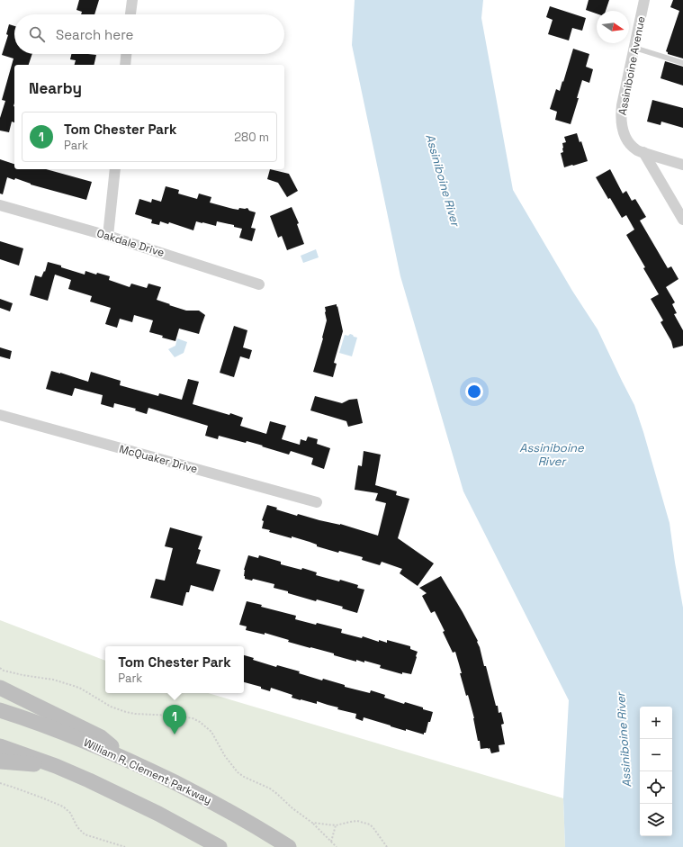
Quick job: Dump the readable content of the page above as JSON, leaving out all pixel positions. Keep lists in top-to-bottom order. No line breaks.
{"streets":{"main road":["William R. Clement Parkway"],"street":["Assiniboine Avenue","Oakdale Drive","McQuaker Drive"]},"water":["Assiniboine River"],"north":"right","page":{"search":"Search here","heading":"Nearby","list":[{"mark":"1","name":"Tom Chester Park","note":"Park","value":"280 m"}],"popup":["Tom Chester Park","Park"],"pins":"1","map_buttons":["+","−"]}}
